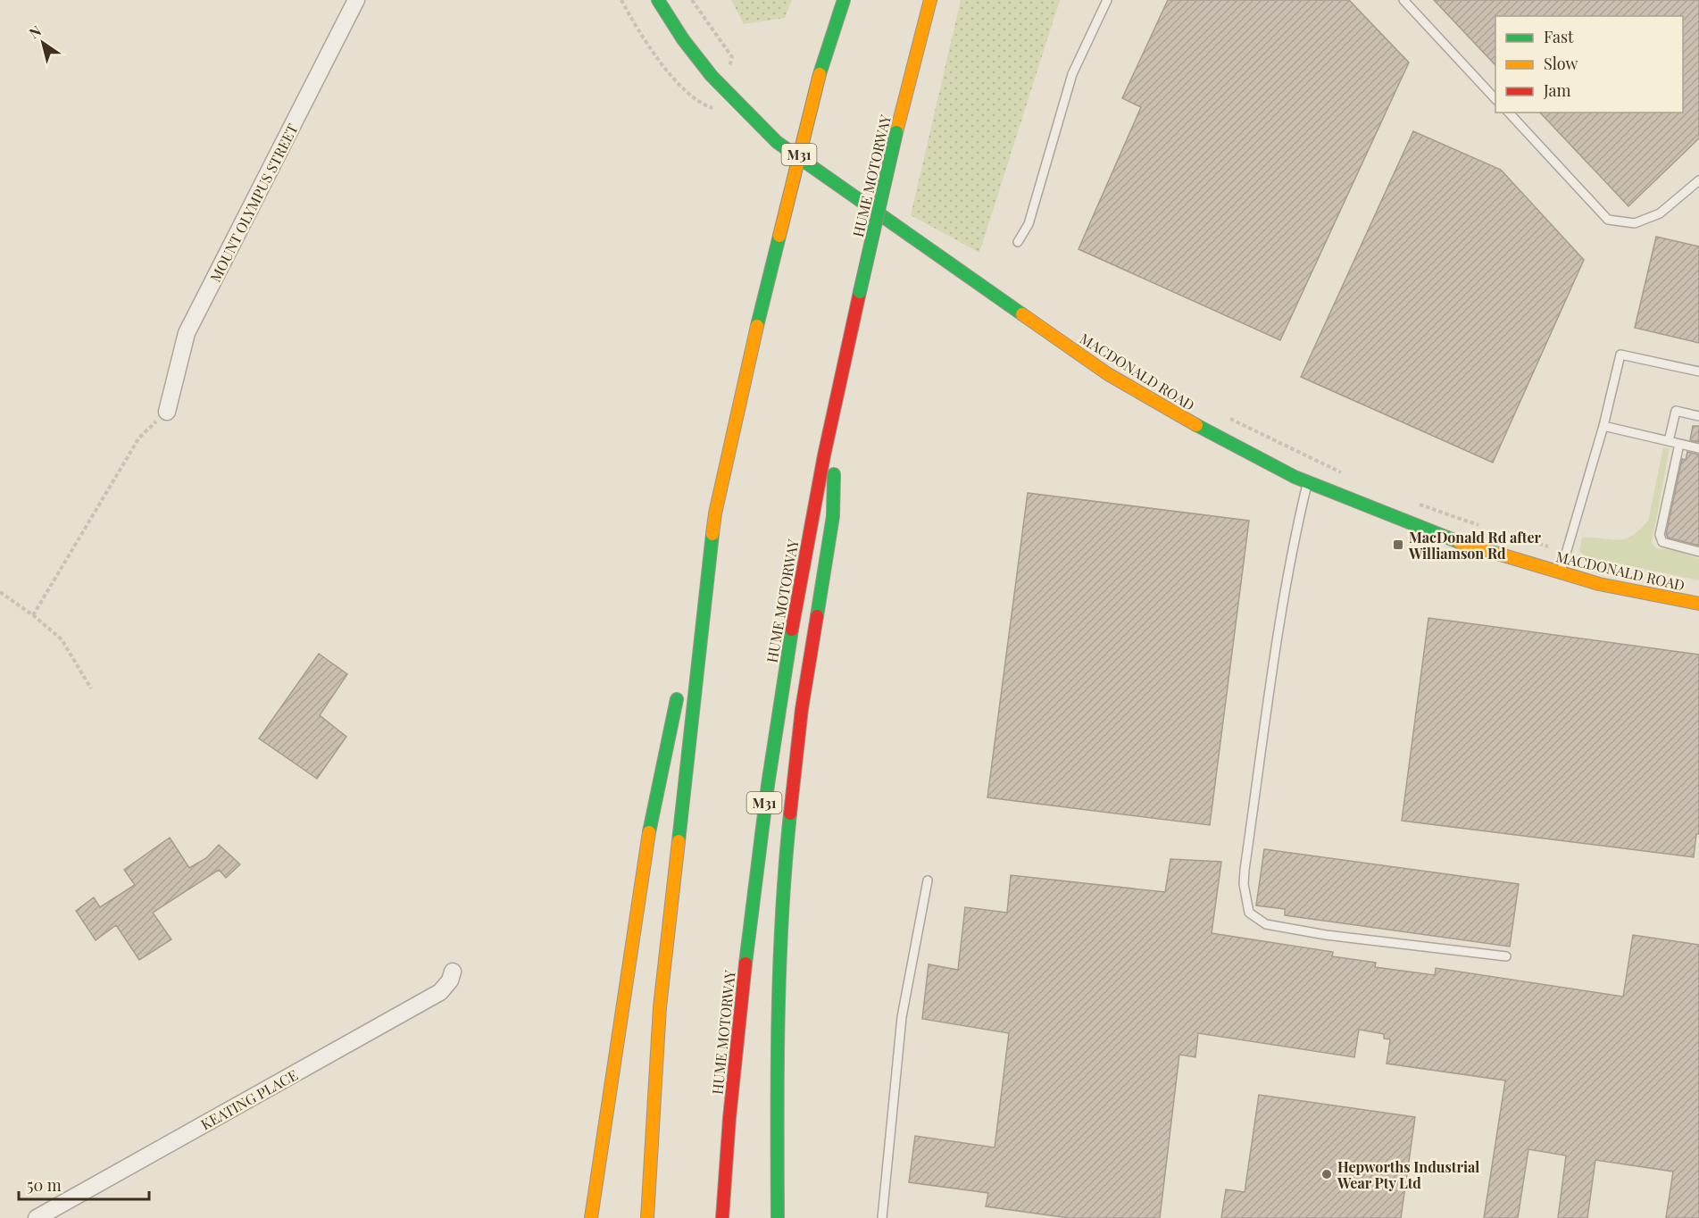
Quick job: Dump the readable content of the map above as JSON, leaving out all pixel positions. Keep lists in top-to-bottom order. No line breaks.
{"streets":{"main road":["M31","HUME MOTORWAY","MACDONALD ROAD"],"street":["MOUNT OLYMPUS STREET","KEATING PLACE"]},"places":{"transit":["MacDonald Rd after Williamson Rd"],"other":["Hepworths Industrial Wear Pty Ltd"]},"legend":["Fast","Slow","Jam"],"scale_bar":"50 m","north":"top left"}
